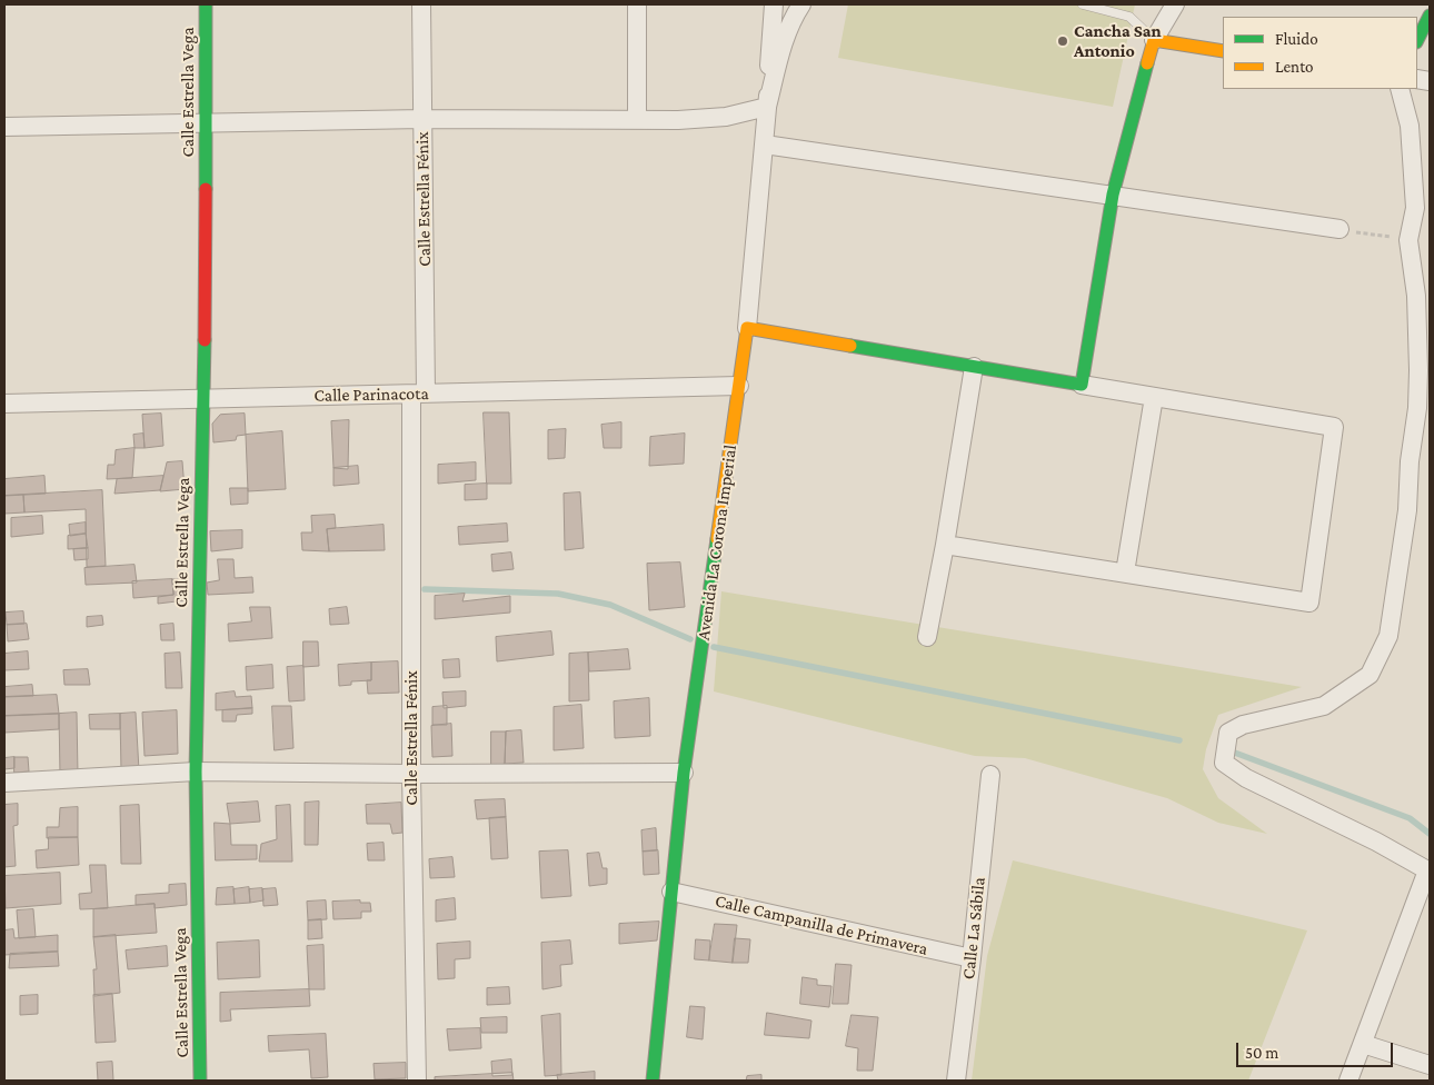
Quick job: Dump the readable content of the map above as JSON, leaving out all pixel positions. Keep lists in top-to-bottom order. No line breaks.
{"streets":{"street":["Calle Estrella Vega","Calle Estrella Fénix","Calle Parinacota","Avenida La Corona Imperial","Calle Campanilla de Primavera","Calle La Sábila"]},"crossings":[["Calle Estrella Vega","Calle Parinacota"],["Calle Estrella Fénix","Calle Parinacota"],["Calle Parinacota","Avenida La Corona Imperial"],["Avenida La Corona Imperial","Calle Campanilla de Primavera"],["Calle Campanilla de Primavera","Calle La Sábila"]],"places":["Cancha San Antonio"],"legend":["Fluido","Lento"],"scale_bar":"50 m"}
